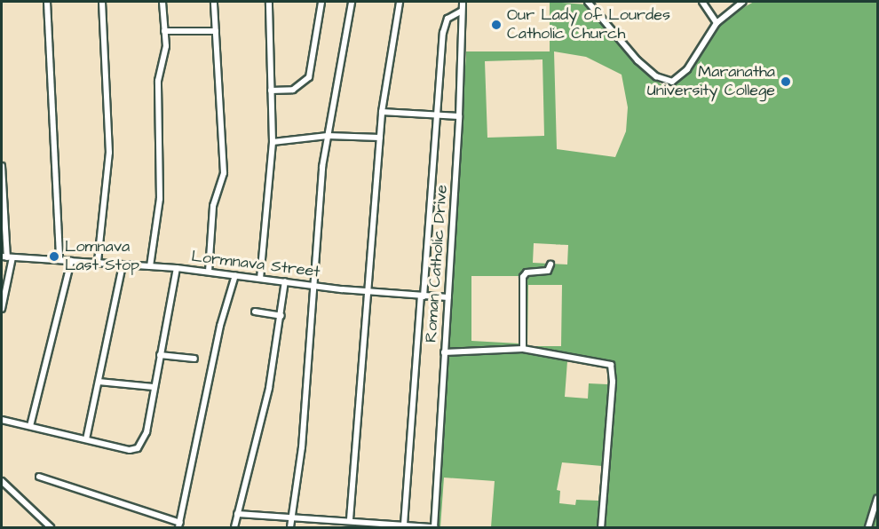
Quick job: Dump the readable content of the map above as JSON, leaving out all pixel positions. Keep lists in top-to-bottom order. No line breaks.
{"streets":{"street":["Roman Catholic Drive","Lormnava Street"]},"crossings":[["Roman Catholic Drive","Lormnava Street"]],"places":["Our Lady of Lourdes Catholic Church","Maranatha University College","Lomnava Last Stop"]}
